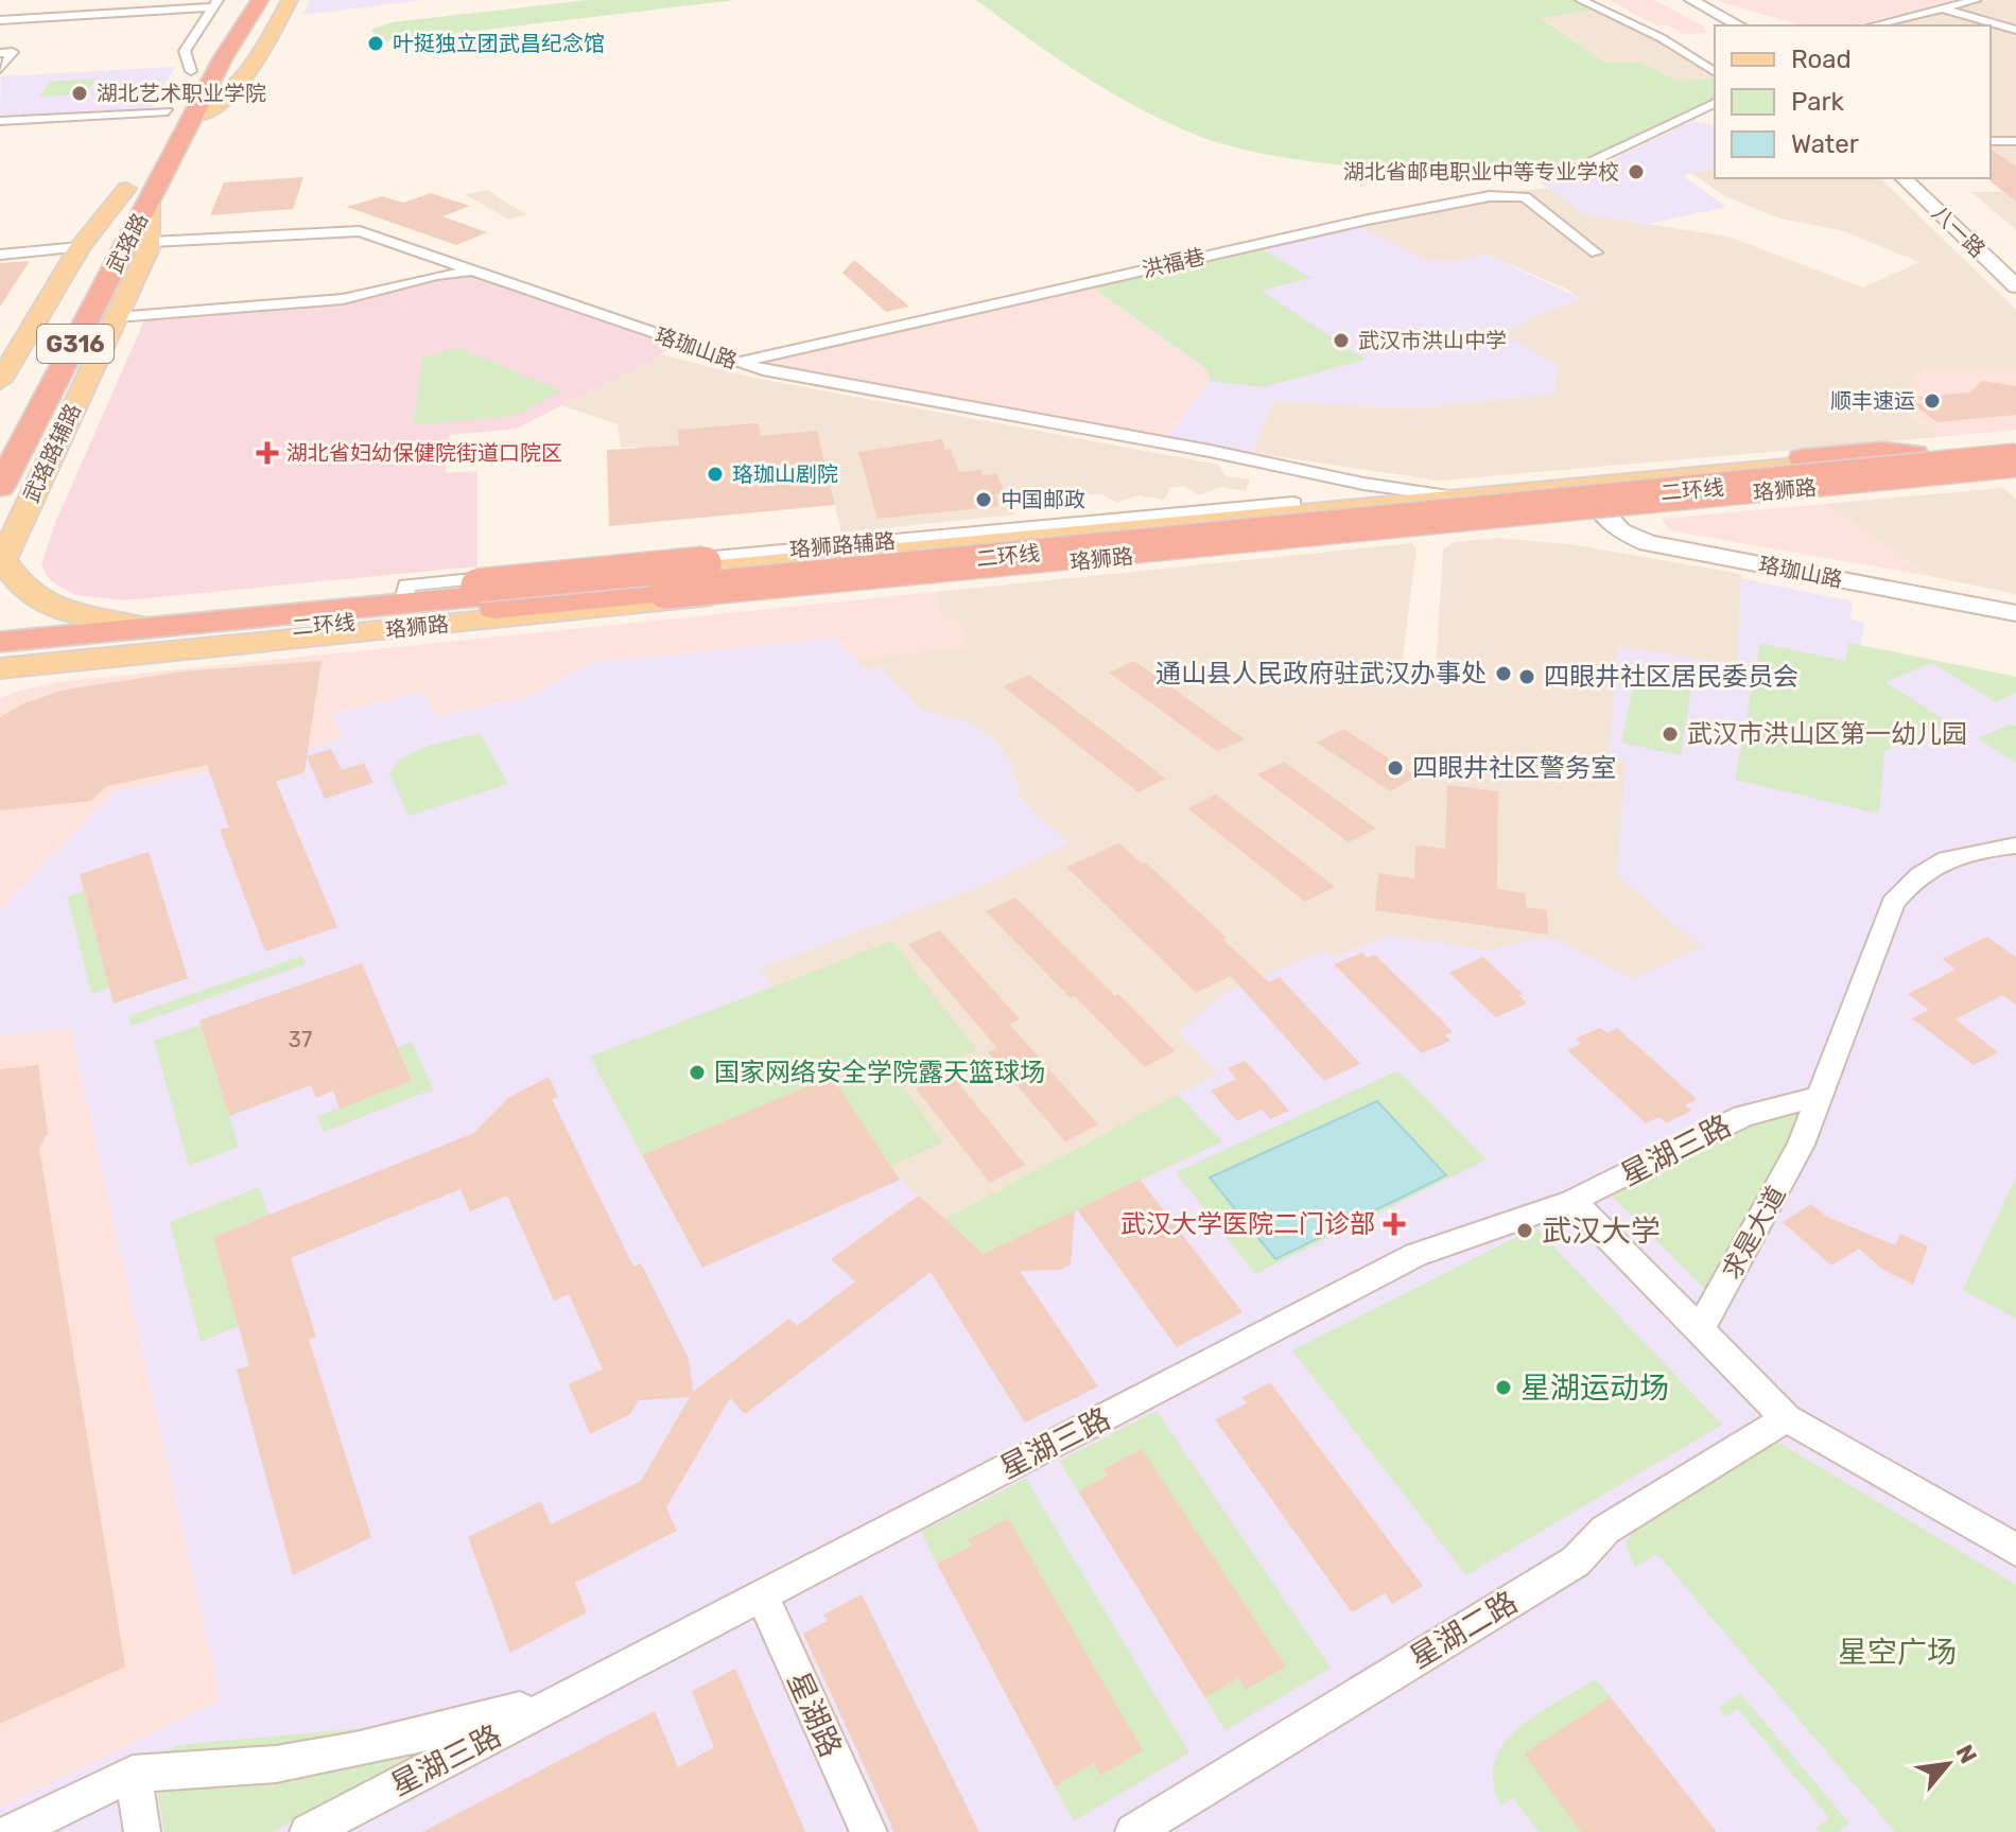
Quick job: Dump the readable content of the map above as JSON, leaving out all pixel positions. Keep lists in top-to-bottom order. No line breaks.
{"streets":{"highway":["武珞路","G316","二环线"],"main road":["八一路","珞珈山路","武珞路辅路","珞狮路"],"street":["洪福巷","星湖三路","求是大道","星湖二路","星湖路"]},"crossings":[["武珞路","武珞路辅路"],["洪福巷","珞珈山路"],["珞珈山路","武珞路辅路"],["珞珈山路","珞狮路"],["二环线","珞狮路"],["星湖三路","求是大道"],["星湖三路","星湖路"]],"parks":["星空广场"],"places":{"other":["叶挺独立团武昌纪念馆","湖北艺术职业学院","湖北省邮电职业中等专业学校","武汉市洪山中学","顺丰速运","珞珈山剧院","中国邮政","通山县人民政府驻武汉办事处","四眼井社区居民委员会","武汉市洪山区第一幼儿园","四眼井社区警务室","国家网络安全学院露天篮球场","武汉大学","星湖运动场"],"health":["湖北省妇幼保健院街道口院区","武汉大学医院二门诊部"]},"house_numbers":["37"],"legend":["Road","Park","Water"],"north":"top right"}
